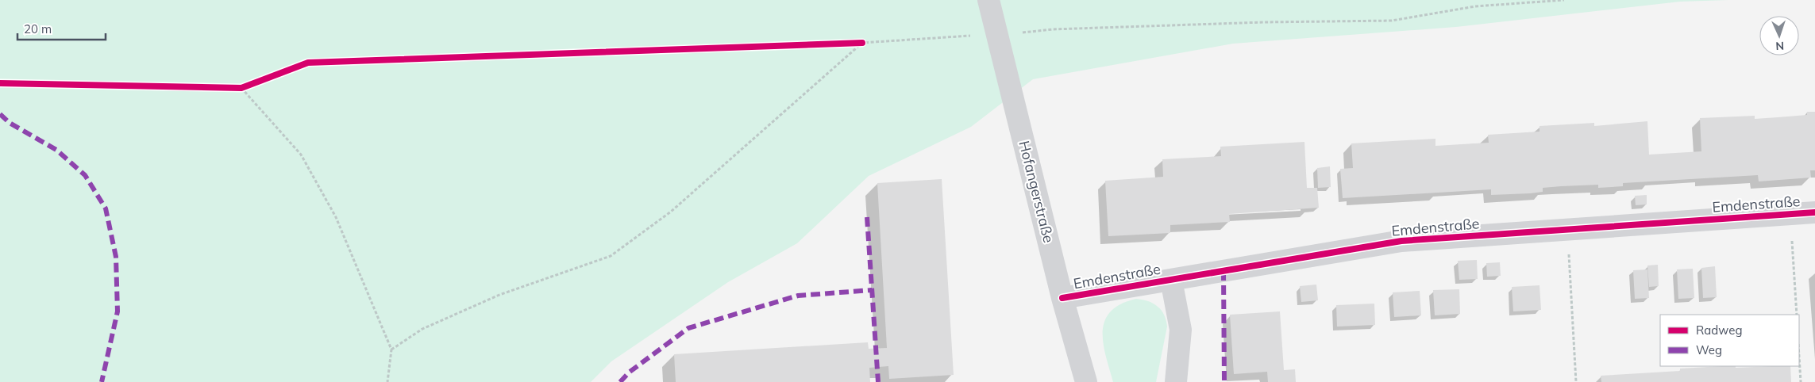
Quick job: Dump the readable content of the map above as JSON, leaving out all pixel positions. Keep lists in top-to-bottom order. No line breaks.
{"streets":{"street":["Hofangerstraße","Emdenstraße"]},"crossings":[["Hofangerstraße","Emdenstraße"]],"legend":["Radweg","Weg"],"scale_bar":"20 m","north":"bottom"}
